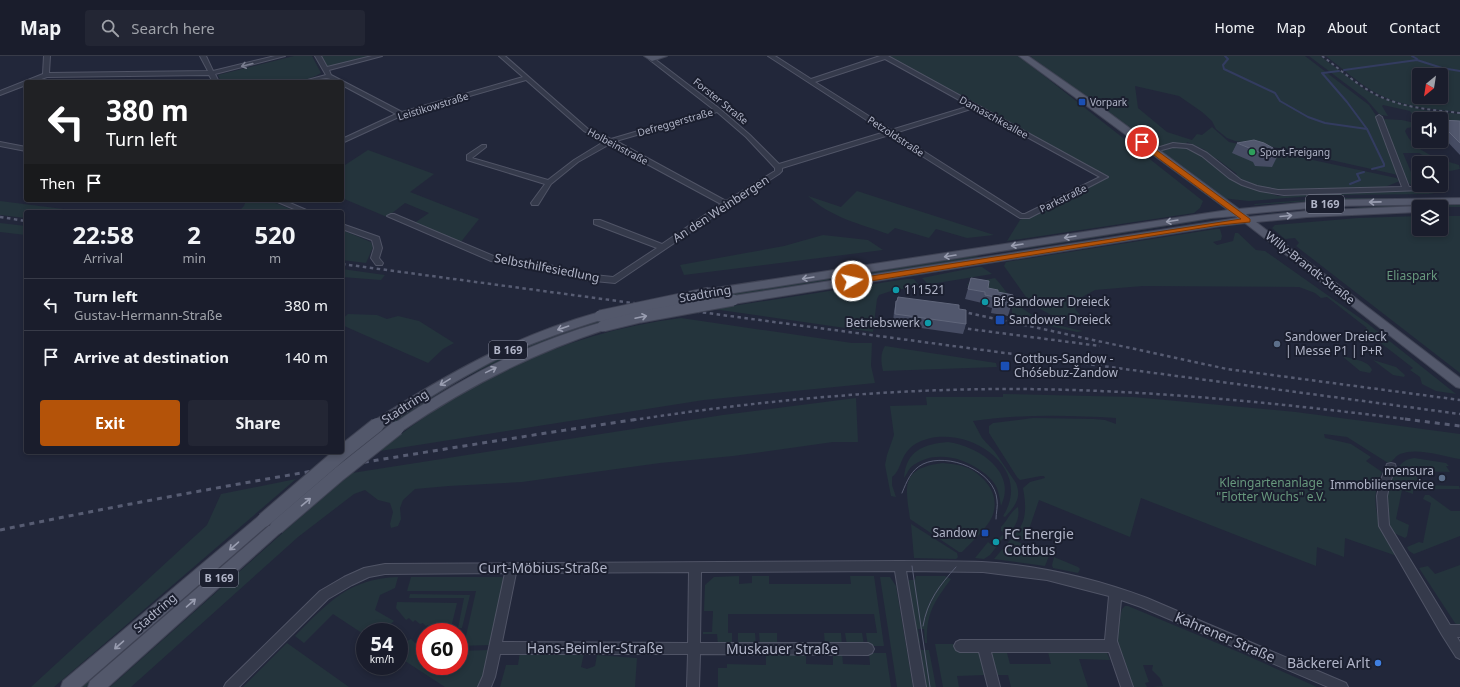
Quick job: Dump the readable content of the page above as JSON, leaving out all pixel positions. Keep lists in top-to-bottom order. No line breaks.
{"streets":{"main road":["B 169","Willy-Brandt-Straße","Stadtring"],"street":["Forster Straße","Leistikowstraße","Damaschkeallee","Defreggerstraße","Petzoldstraße","Holbeinstraße","Parkstraße","An den Weinbergen","Selbsthilfesiedlung","Curt-Möbius-Straße","Kahrener Straße","Hans-Beimler-Straße","Muskauer Straße"]},"crossings":[["Forster Straße","Defreggerstraße"],["Forster Straße","An den Weinbergen"],["Leistikowstraße","Holbeinstraße"],["Damaschkeallee","Parkstraße"],["Damaschkeallee","An den Weinbergen"],["Defreggerstraße","Holbeinstraße"],["Petzoldstraße","Parkstraße"],["Petzoldstraße","An den Weinbergen"],["Holbeinstraße","An den Weinbergen"],["An den Weinbergen","Selbsthilfesiedlung"],["Willy-Brandt-Straße","Stadtring"],["Curt-Möbius-Straße","Kahrener Straße"],["Hans-Beimler-Straße","Muskauer Straße"]],"parks":["Eliaspark","Kleingartenanlage \"Flotter Wuchs\" e.V."],"places":{"transit":["Vorpark","Sandower Dreieck","Cottbus-Sandow - Chóśebuz-Žandow","Sandow"],"other":["Sport-Freigang","111521","Bf Sandower Dreieck","Betriebswerk","Sandower Dreieck | Messe P1 | P+R","mensura Immobilienservice","FC Energie Cottbus","Bäckerei Arlt"]},"north":"bottom left","page":{"header":"Map","search":"Search here","nav":["Home","Map","About","Contact"],"turn":["380 m","Turn left"],"then":"Then","eta":["22:58","Arrival","2","min","520","m"],"list":[{"name":"Turn left","note":"Gustav-Hermann-Straße","value":"380 m"},{"name":"Arrive at destination","value":"140 m"}],"buttons":["Exit","Share"],"speed":"54 km/h","limit":"60"}}
